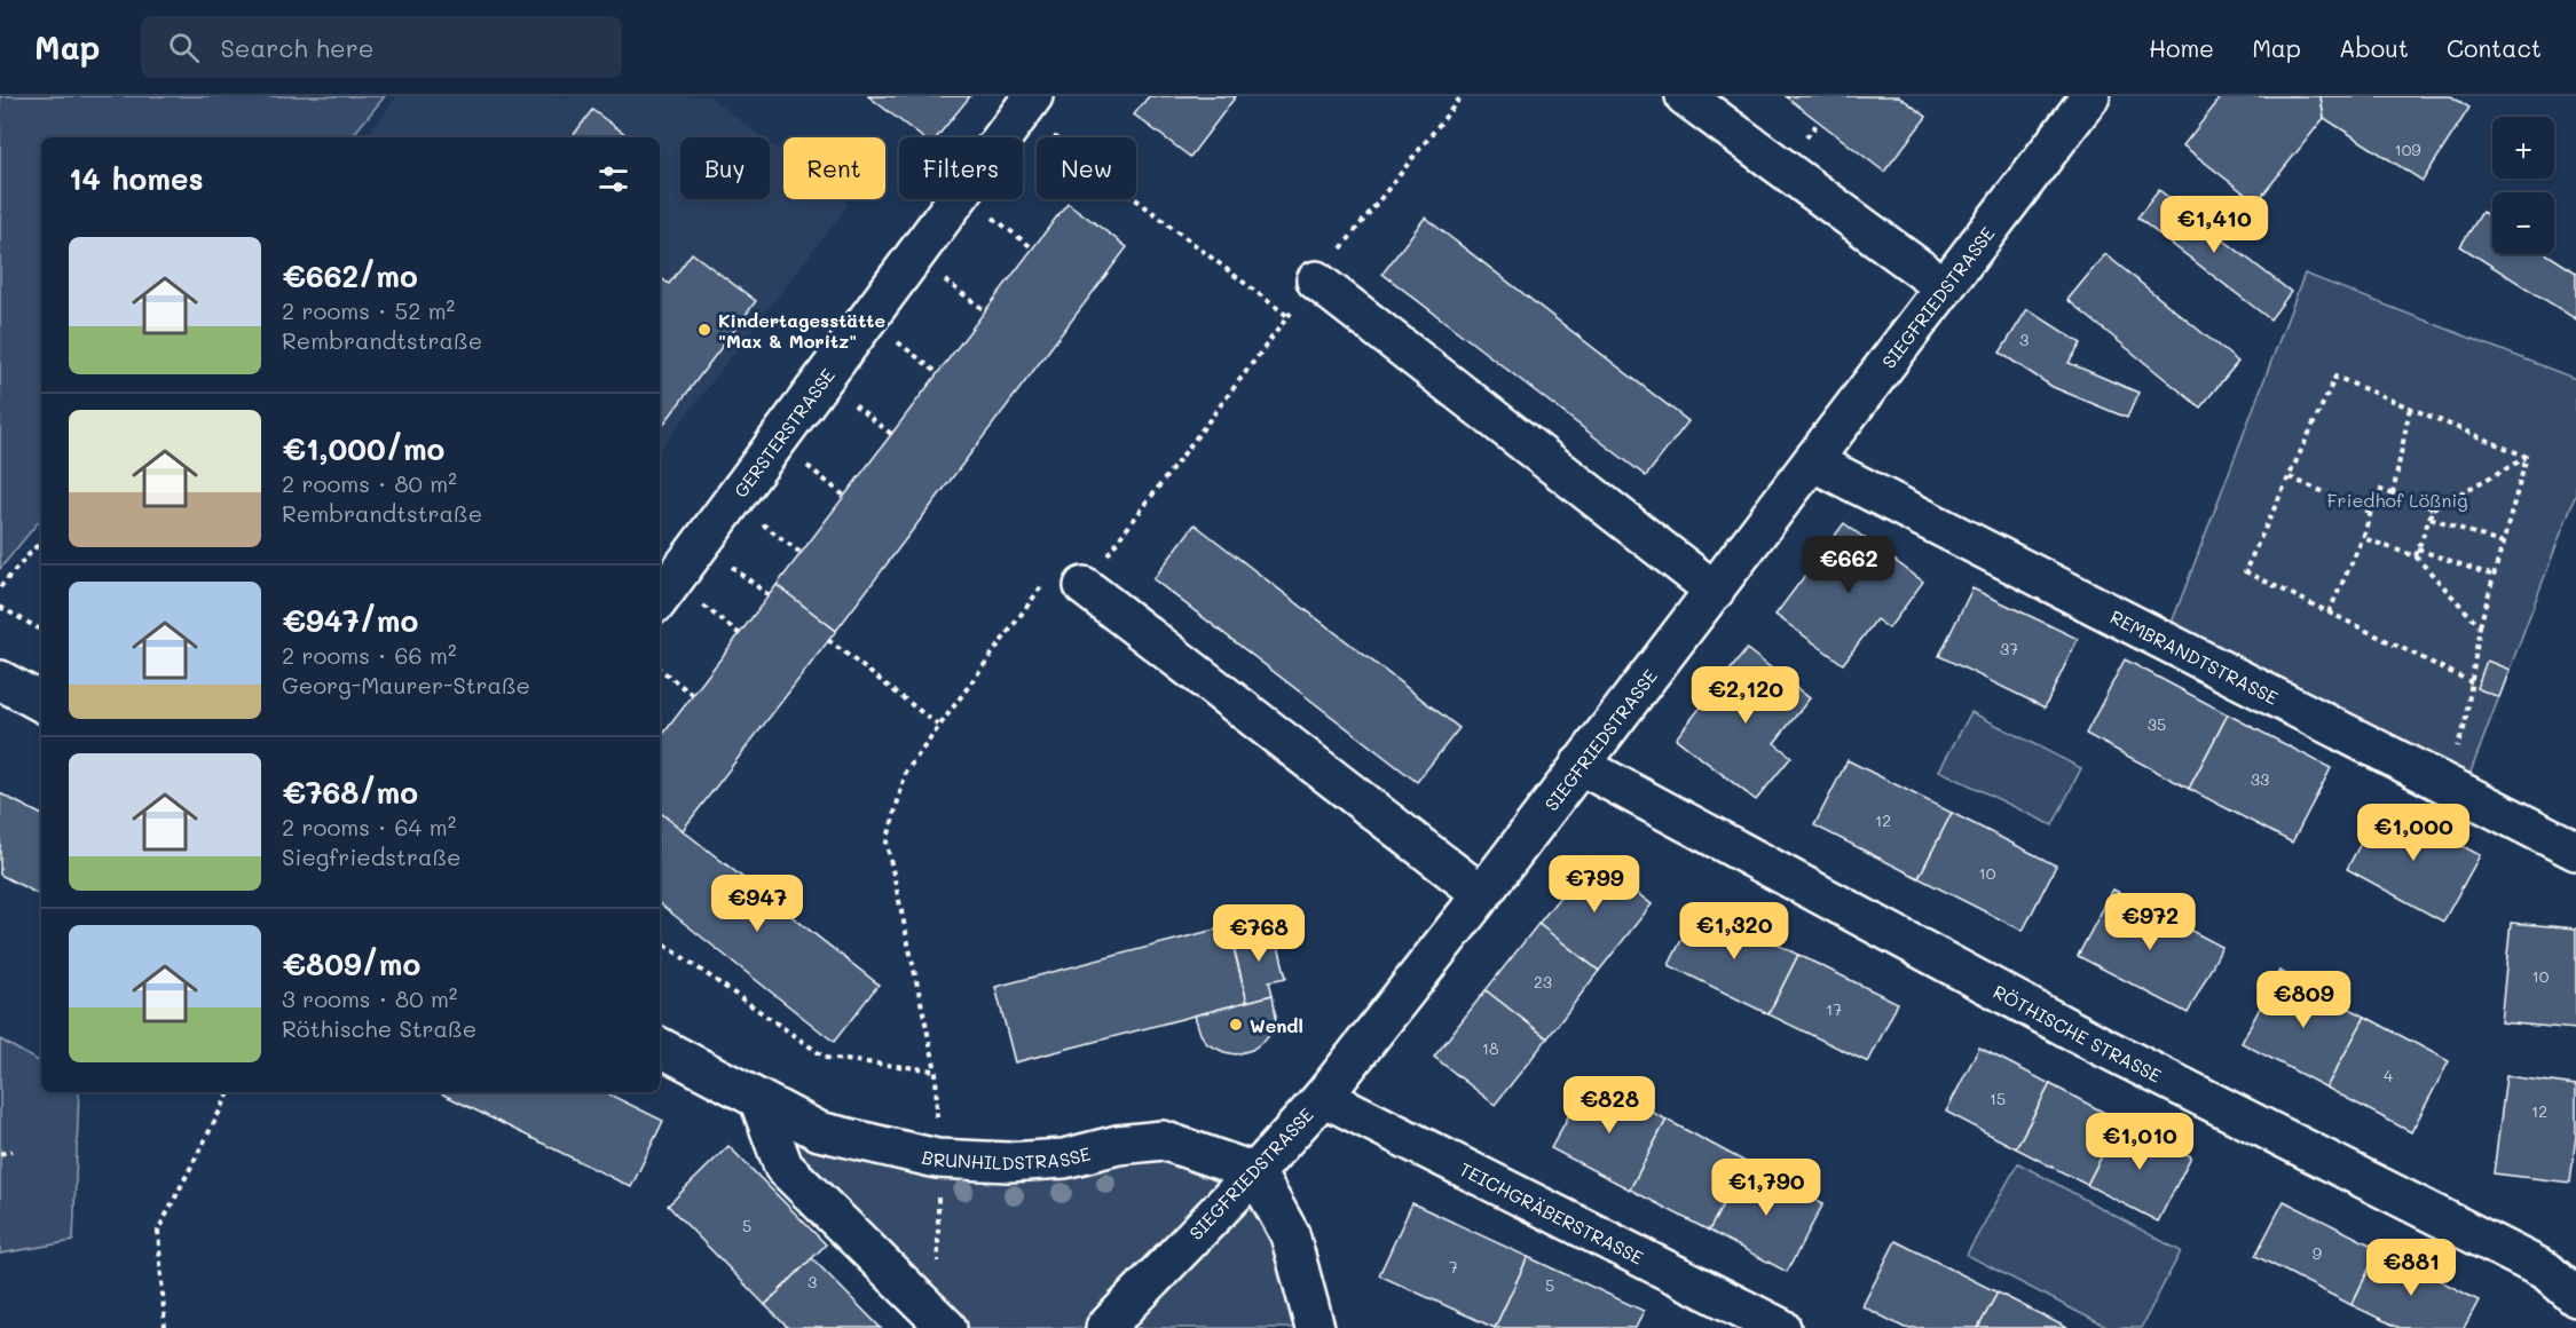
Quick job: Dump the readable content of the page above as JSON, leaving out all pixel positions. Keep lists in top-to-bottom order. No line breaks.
{"streets":{"street":["SIEGFRIEDSTRASSE","GERSTERSTRASSE","REMBRANDTSTRASSE","RÖTHISCHE STRASSE","BRUNHILDSTRASSE","TEICHGRÄBERSTRASSE"]},"crossings":[["SIEGFRIEDSTRASSE","REMBRANDTSTRASSE"],["SIEGFRIEDSTRASSE","RÖTHISCHE STRASSE"],["SIEGFRIEDSTRASSE","BRUNHILDSTRASSE"],["SIEGFRIEDSTRASSE","TEICHGRÄBERSTRASSE"]],"parks":["Friedhof Lößnig"],"places":["Kindertagesstätte \"Max & Moritz\"","Wendl"],"house_numbers":["109","3","37","35","33","12","10","10","23","17","18","4","15","12","5","9","7","3","5"],"page":{"header":"Map","search":"Search here","nav":["Home","Map","About","Contact"],"map_buttons":["+","−"],"chip":["Buy","Rent","Filters","New"],"heading":"14 homes","price":["€1,410","€662","€2,120","€1,000","€799","€947","€972","€1,320","€768","€809","€828","€1,010","€1,790","€881"],"list":[{"name":"€662/mo","note":"2 rooms · 52 m² · Rembrandtstraße"},{"name":"€1,000/mo","note":"2 rooms · 80 m² · Rembrandtstraße"},{"name":"€947/mo","note":"2 rooms · 66 m² · Georg-Maurer-Straße"},{"name":"€768/mo","note":"2 rooms · 64 m² · Siegfriedstraße"},{"name":"€809/mo","note":"3 rooms · 80 m² · Röthische Straße"}]}}
